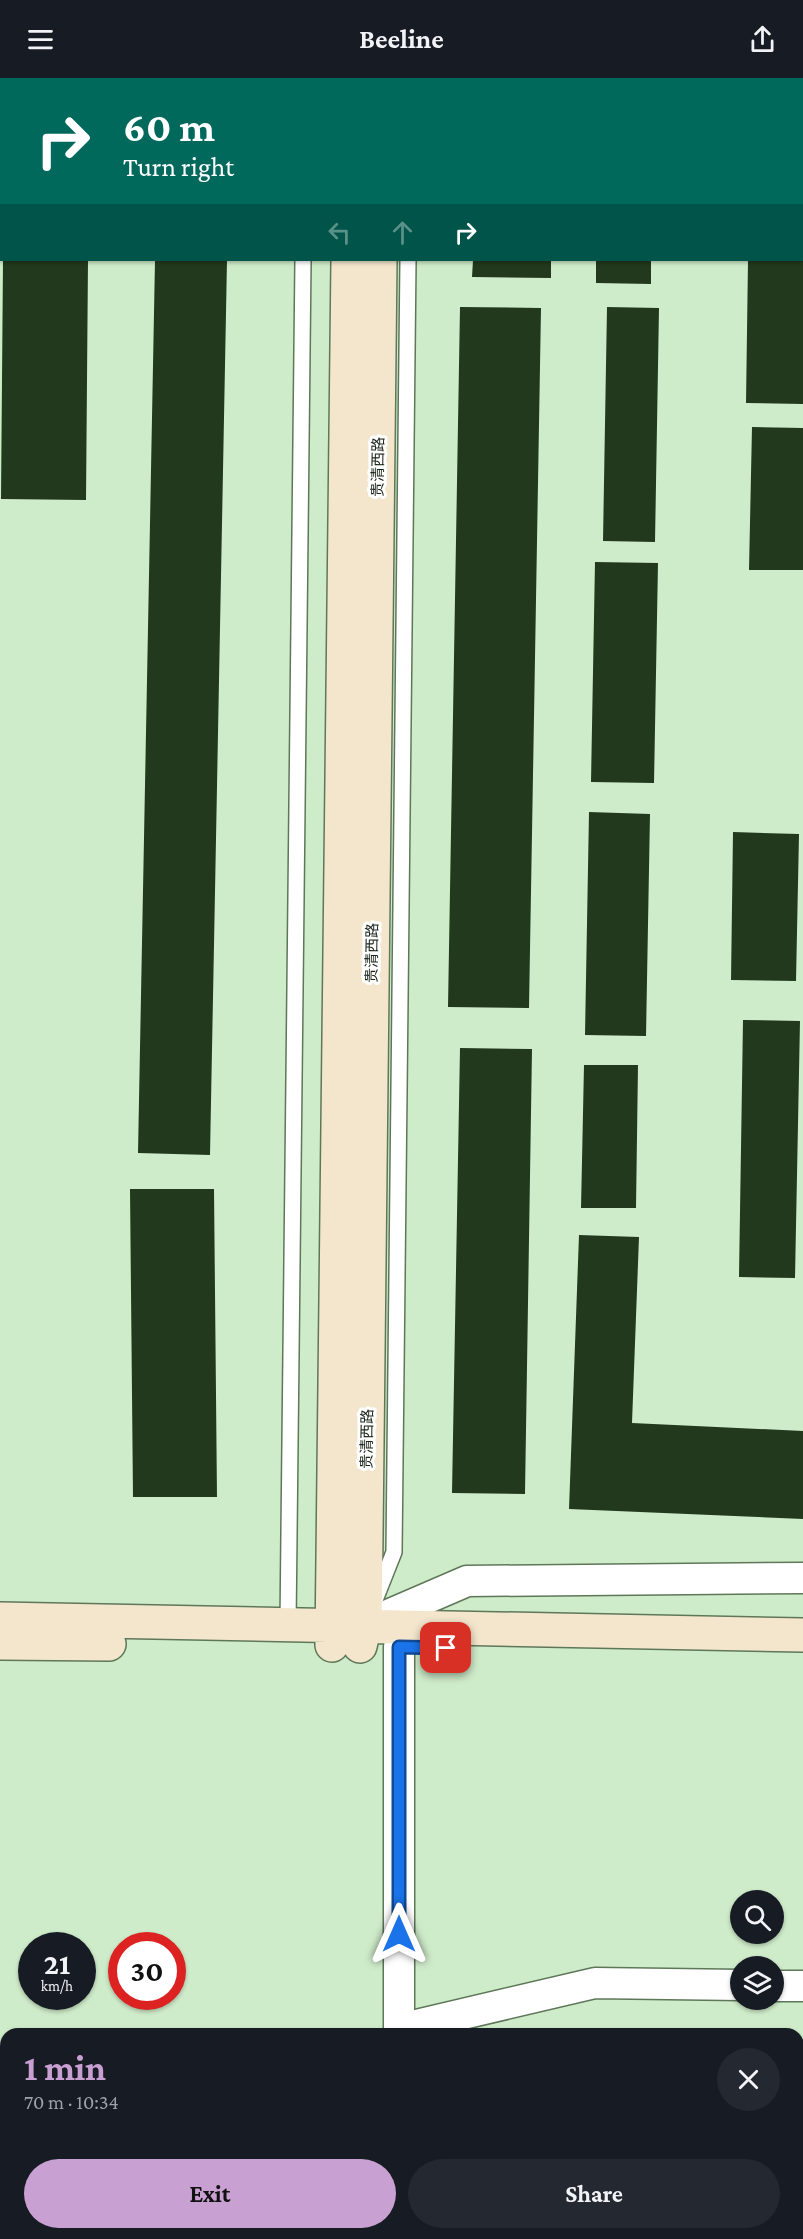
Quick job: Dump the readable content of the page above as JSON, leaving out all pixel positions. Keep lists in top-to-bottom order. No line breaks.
{"streets":{"main road":["贵清西路"]},"page":{"header":"Beeline","turn":["60 m","Turn right"],"speed":"21 km/h","limit":"30","heading":["1 min","70 m · 10:34"],"buttons":["Exit","Share"]}}
